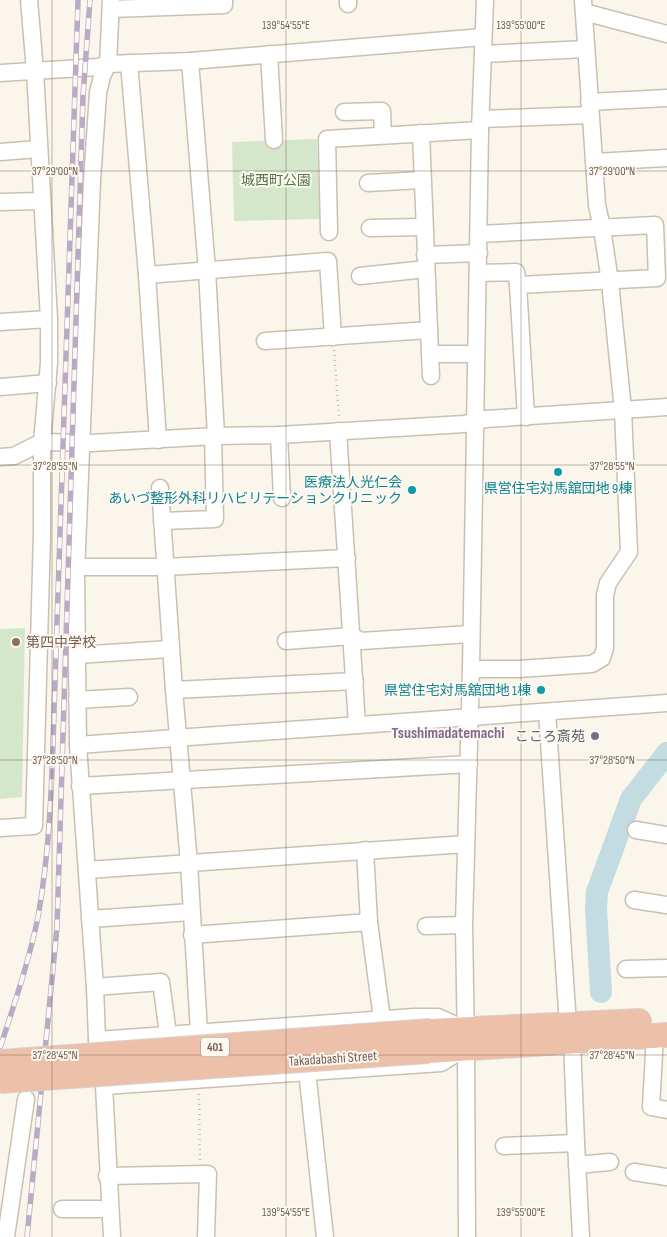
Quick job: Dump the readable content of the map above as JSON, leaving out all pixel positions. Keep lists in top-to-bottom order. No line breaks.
{"streets":{"highway":["401","Takadabashi Street"]},"districts":["Tsushimadatemachi"],"parks":["城西町公園"],"places":["県営住宅対馬舘団地 9棟","医療法人光仁会 あいづ整形外科リハビリテーションクリニック","第四中学校","県営住宅対馬舘団地 1棟","こころ斎苑"],"coordinates":["139°54'55\"E","139°55'00\"E","37°29'00\"N","37°28'55\"N","37°28'50\"N","37°28'45\"N"]}
